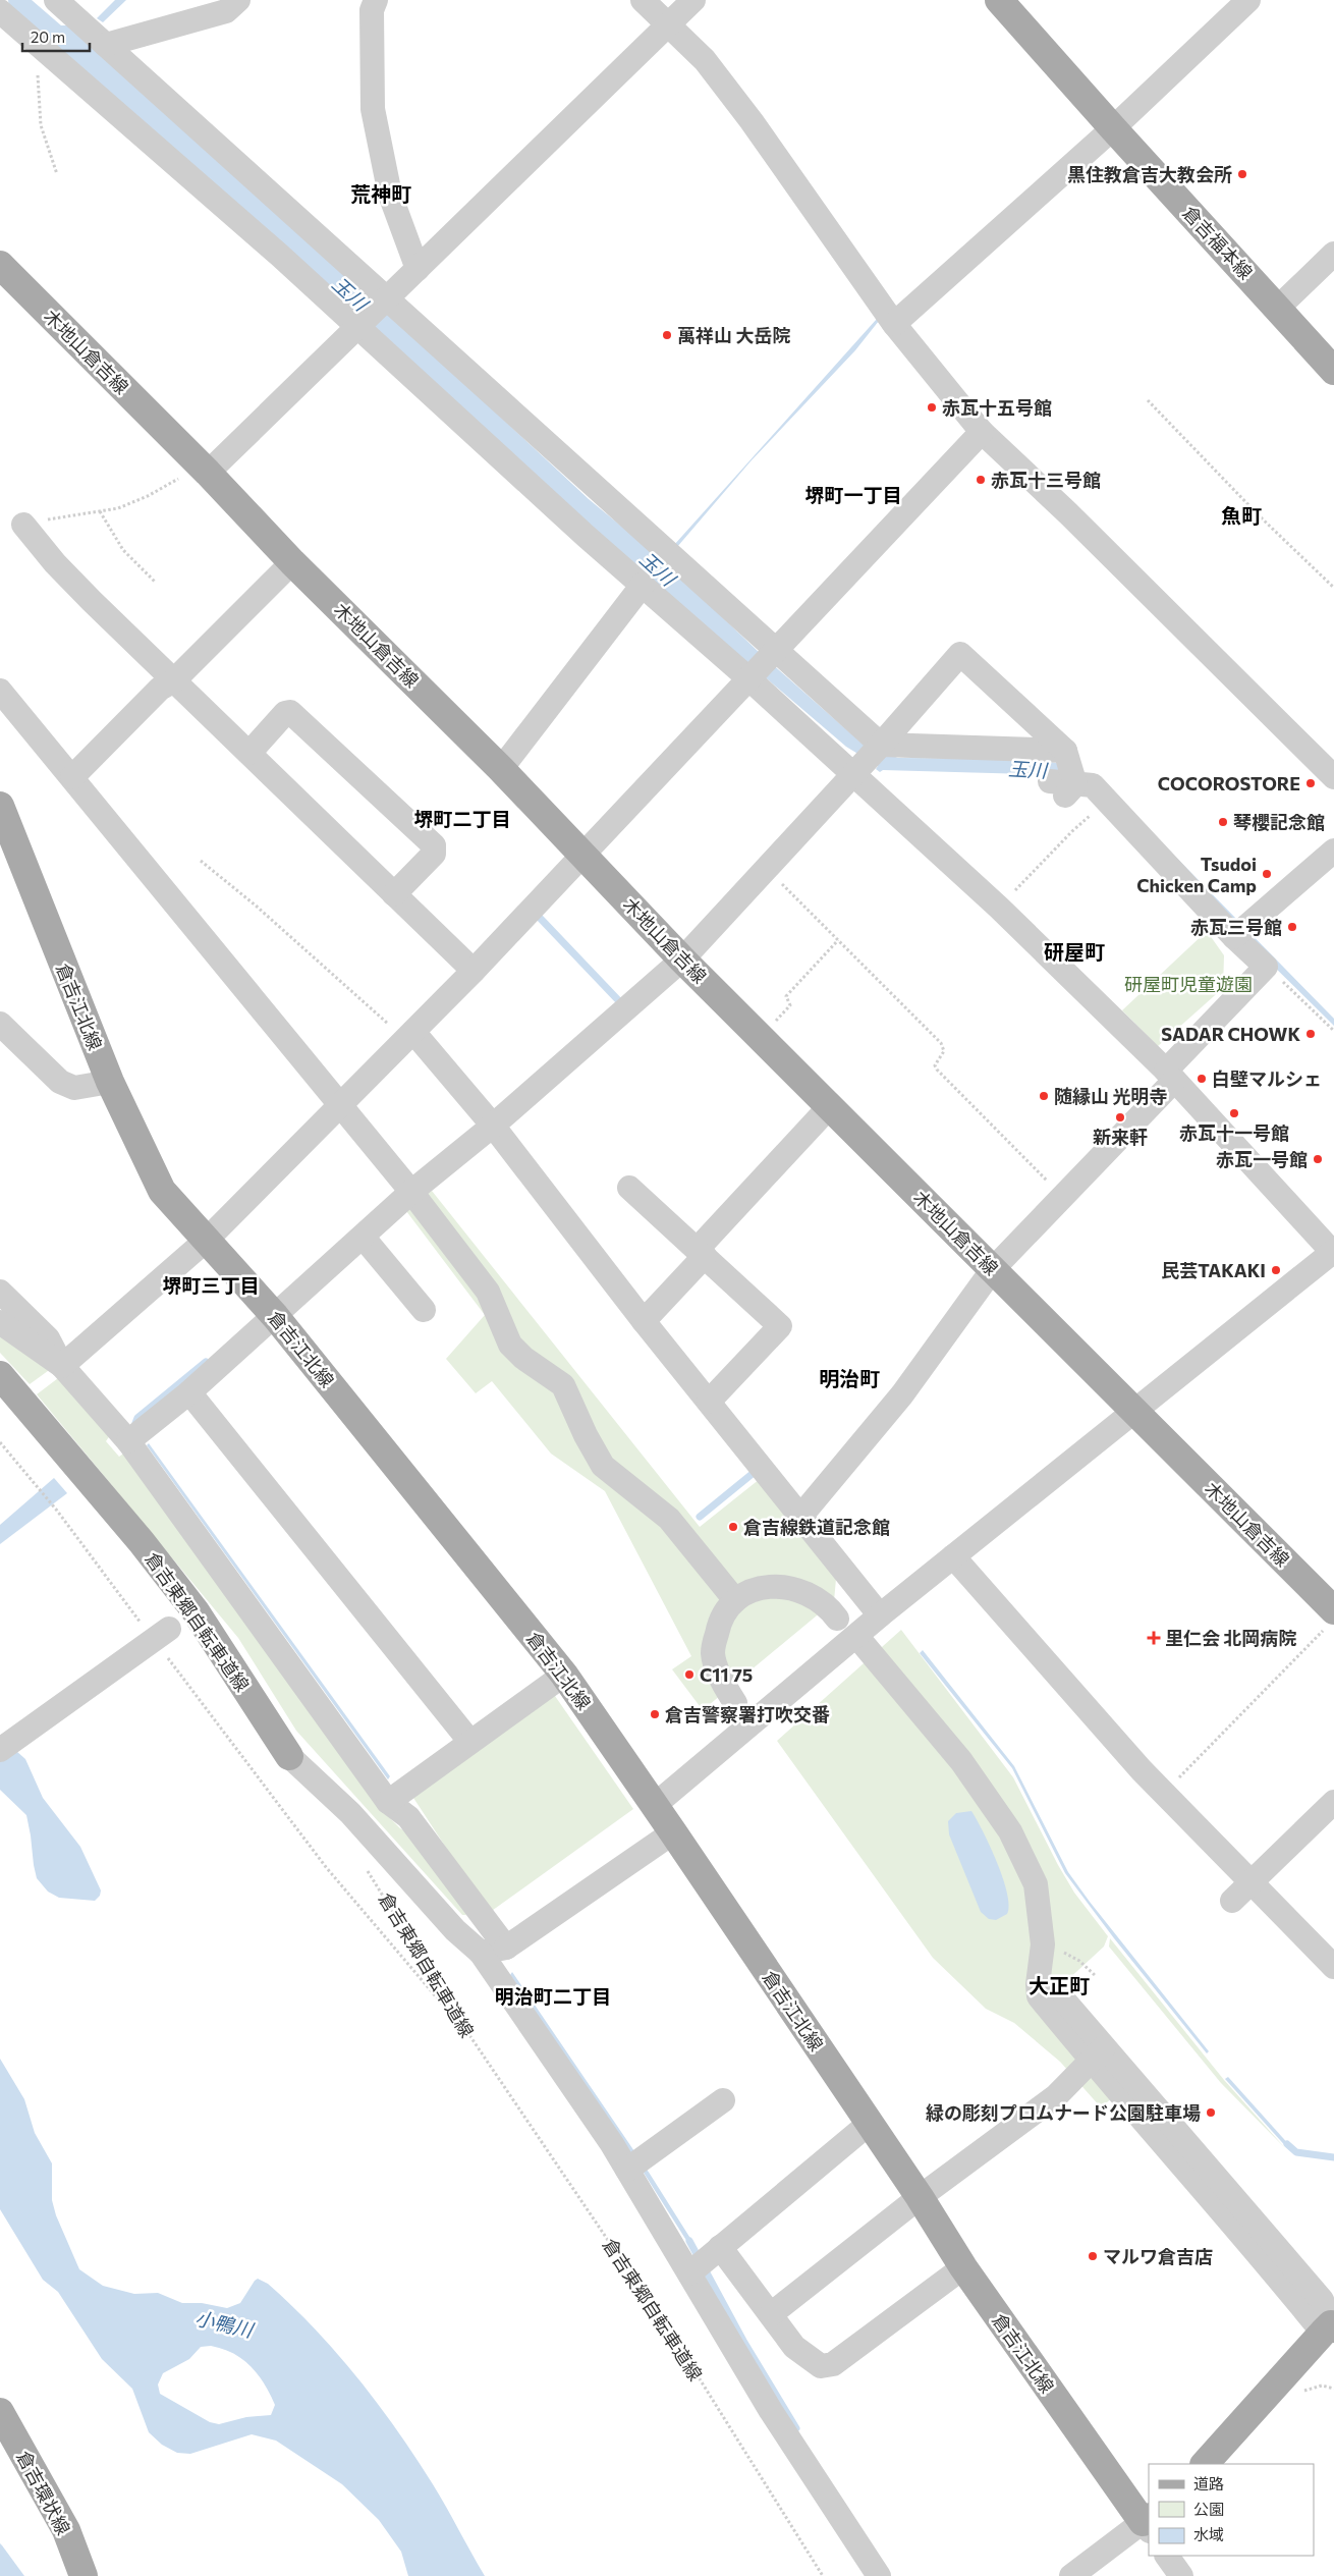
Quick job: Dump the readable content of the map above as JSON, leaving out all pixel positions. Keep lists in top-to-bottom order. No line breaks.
{"streets":{"main road":["倉吉福本線","木地山倉吉線","倉吉江北線","倉吉東郷自転車道線","倉吉環状線"]},"districts":["荒神町","堺町一丁目","魚町","堺町二丁目","研屋町","堺町三丁目","明治町","大正町","明治町二丁目"],"water":["玉川","小鴨川"],"parks":["研屋町児童遊園"],"places":{"other":["黒住教倉吉大教会所","萬祥山 大岳院","赤瓦十五号館","赤瓦十三号館","COCOROSTORE","琴櫻記念館","Tsudoi Chicken Camp","赤瓦三号館","SADAR CHOWK","白壁マルシェ","随縁山 光明寺","赤瓦十一号館","新来軒","赤瓦一号館","民芸TAKAKI","倉吉線鉄道記念館","C11 75","倉吉警察署打吹交番","緑の彫刻プロムナード公園駐車場","マルワ倉吉店"],"health":["里仁会 北岡病院"]},"legend":["道路","公園","水域"],"scale_bar":"20 m"}
